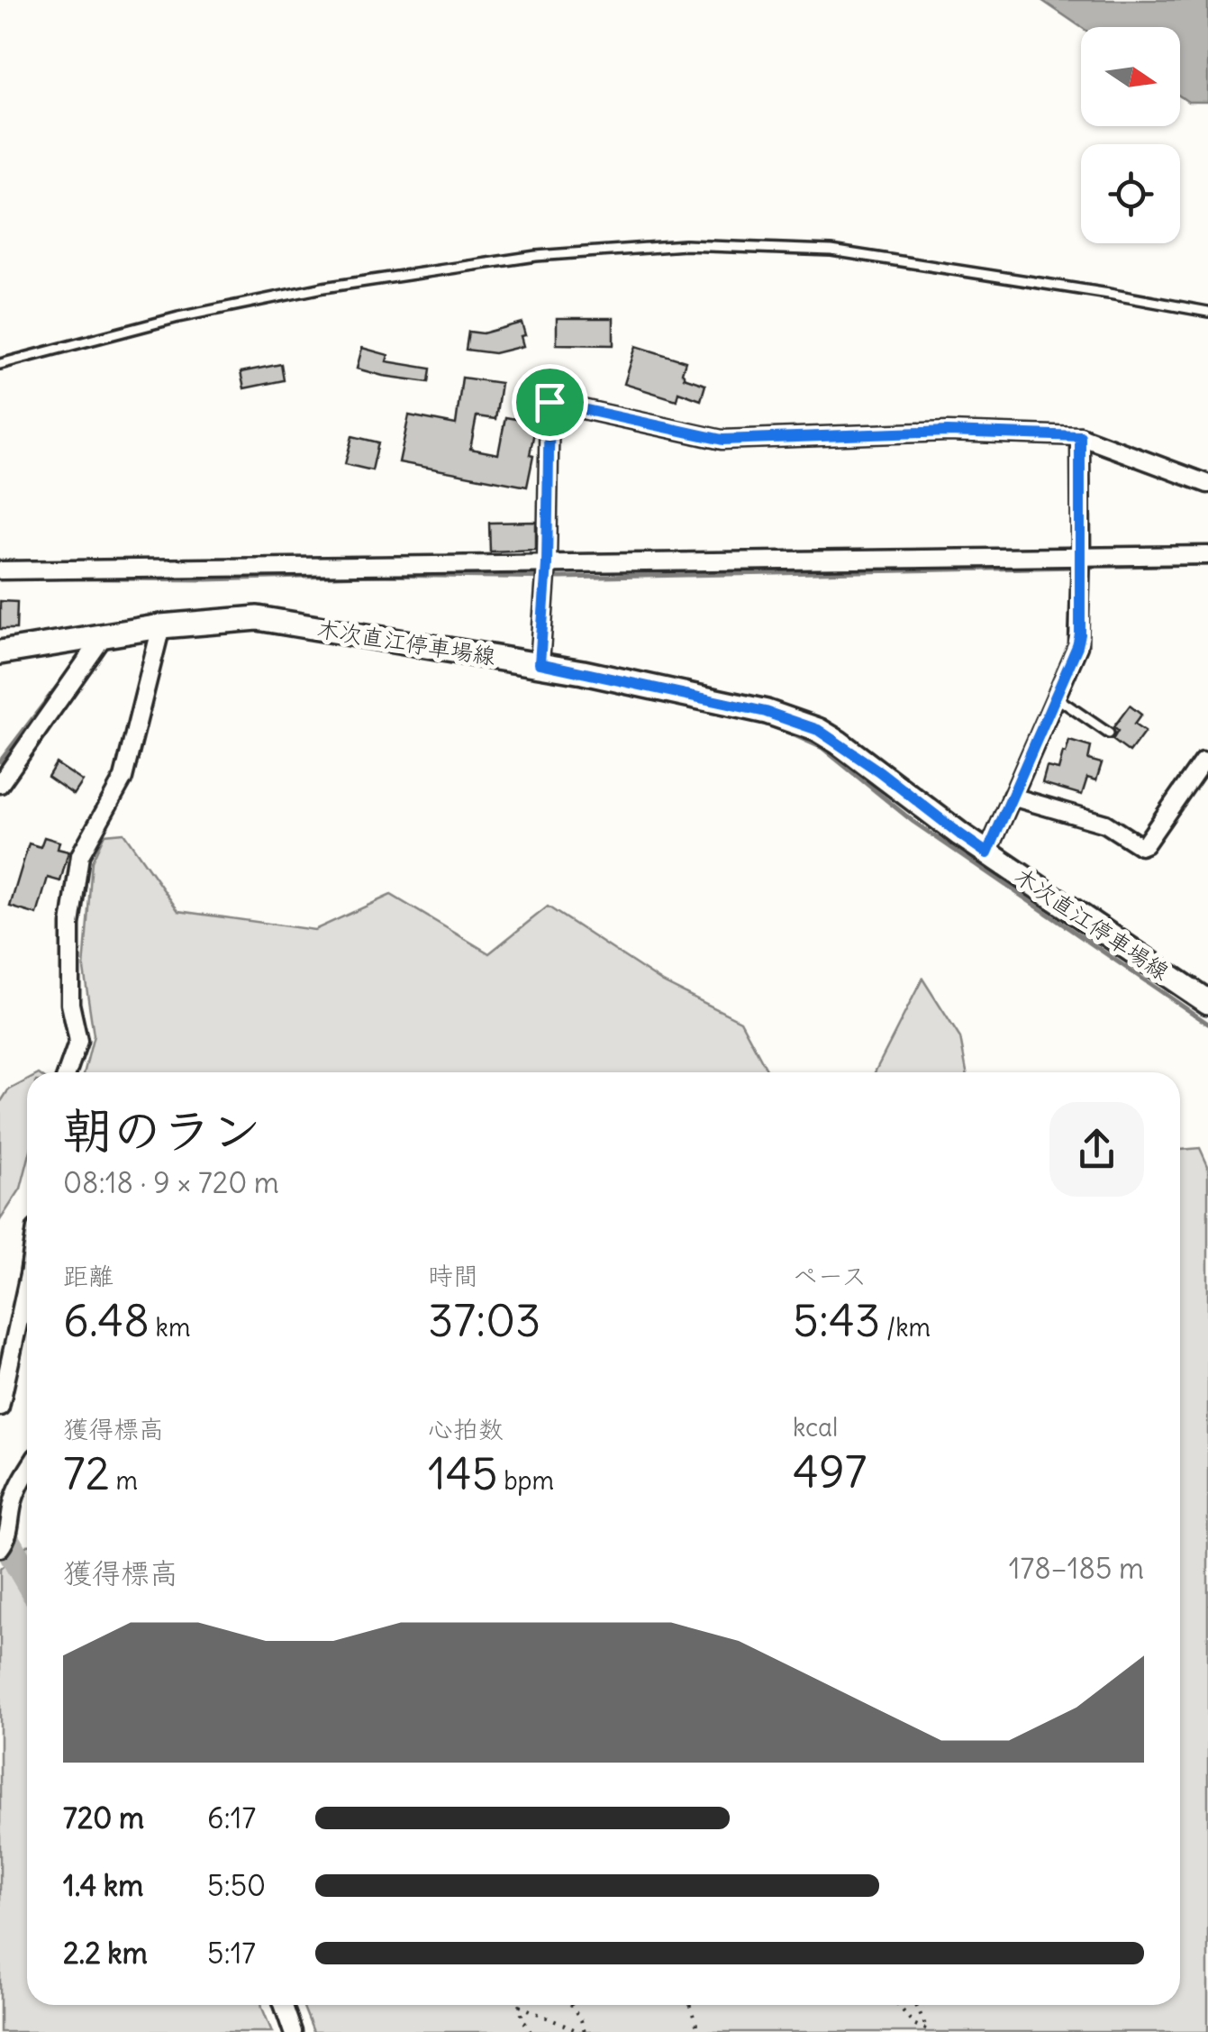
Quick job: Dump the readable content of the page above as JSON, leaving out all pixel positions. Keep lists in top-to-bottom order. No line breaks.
{"streets":{"main road":["木次直江停車場線"]},"north":"right","page":{"heading":["朝のラン","08:18 · 9 × 720 m"],"stats":[["距離","6.48 km"],["時間","37:03"],["ペース","5:43 /km"],["獲得標高","72 m"],["心拍数","145 bpm"],["kcal","497"]],"chart":["獲得標高","178–185 m"],"list":[{"name":"720 m","note":"6:17"},{"name":"1.4 km","note":"5:50"},{"name":"2.2 km","note":"5:17"}]}}
